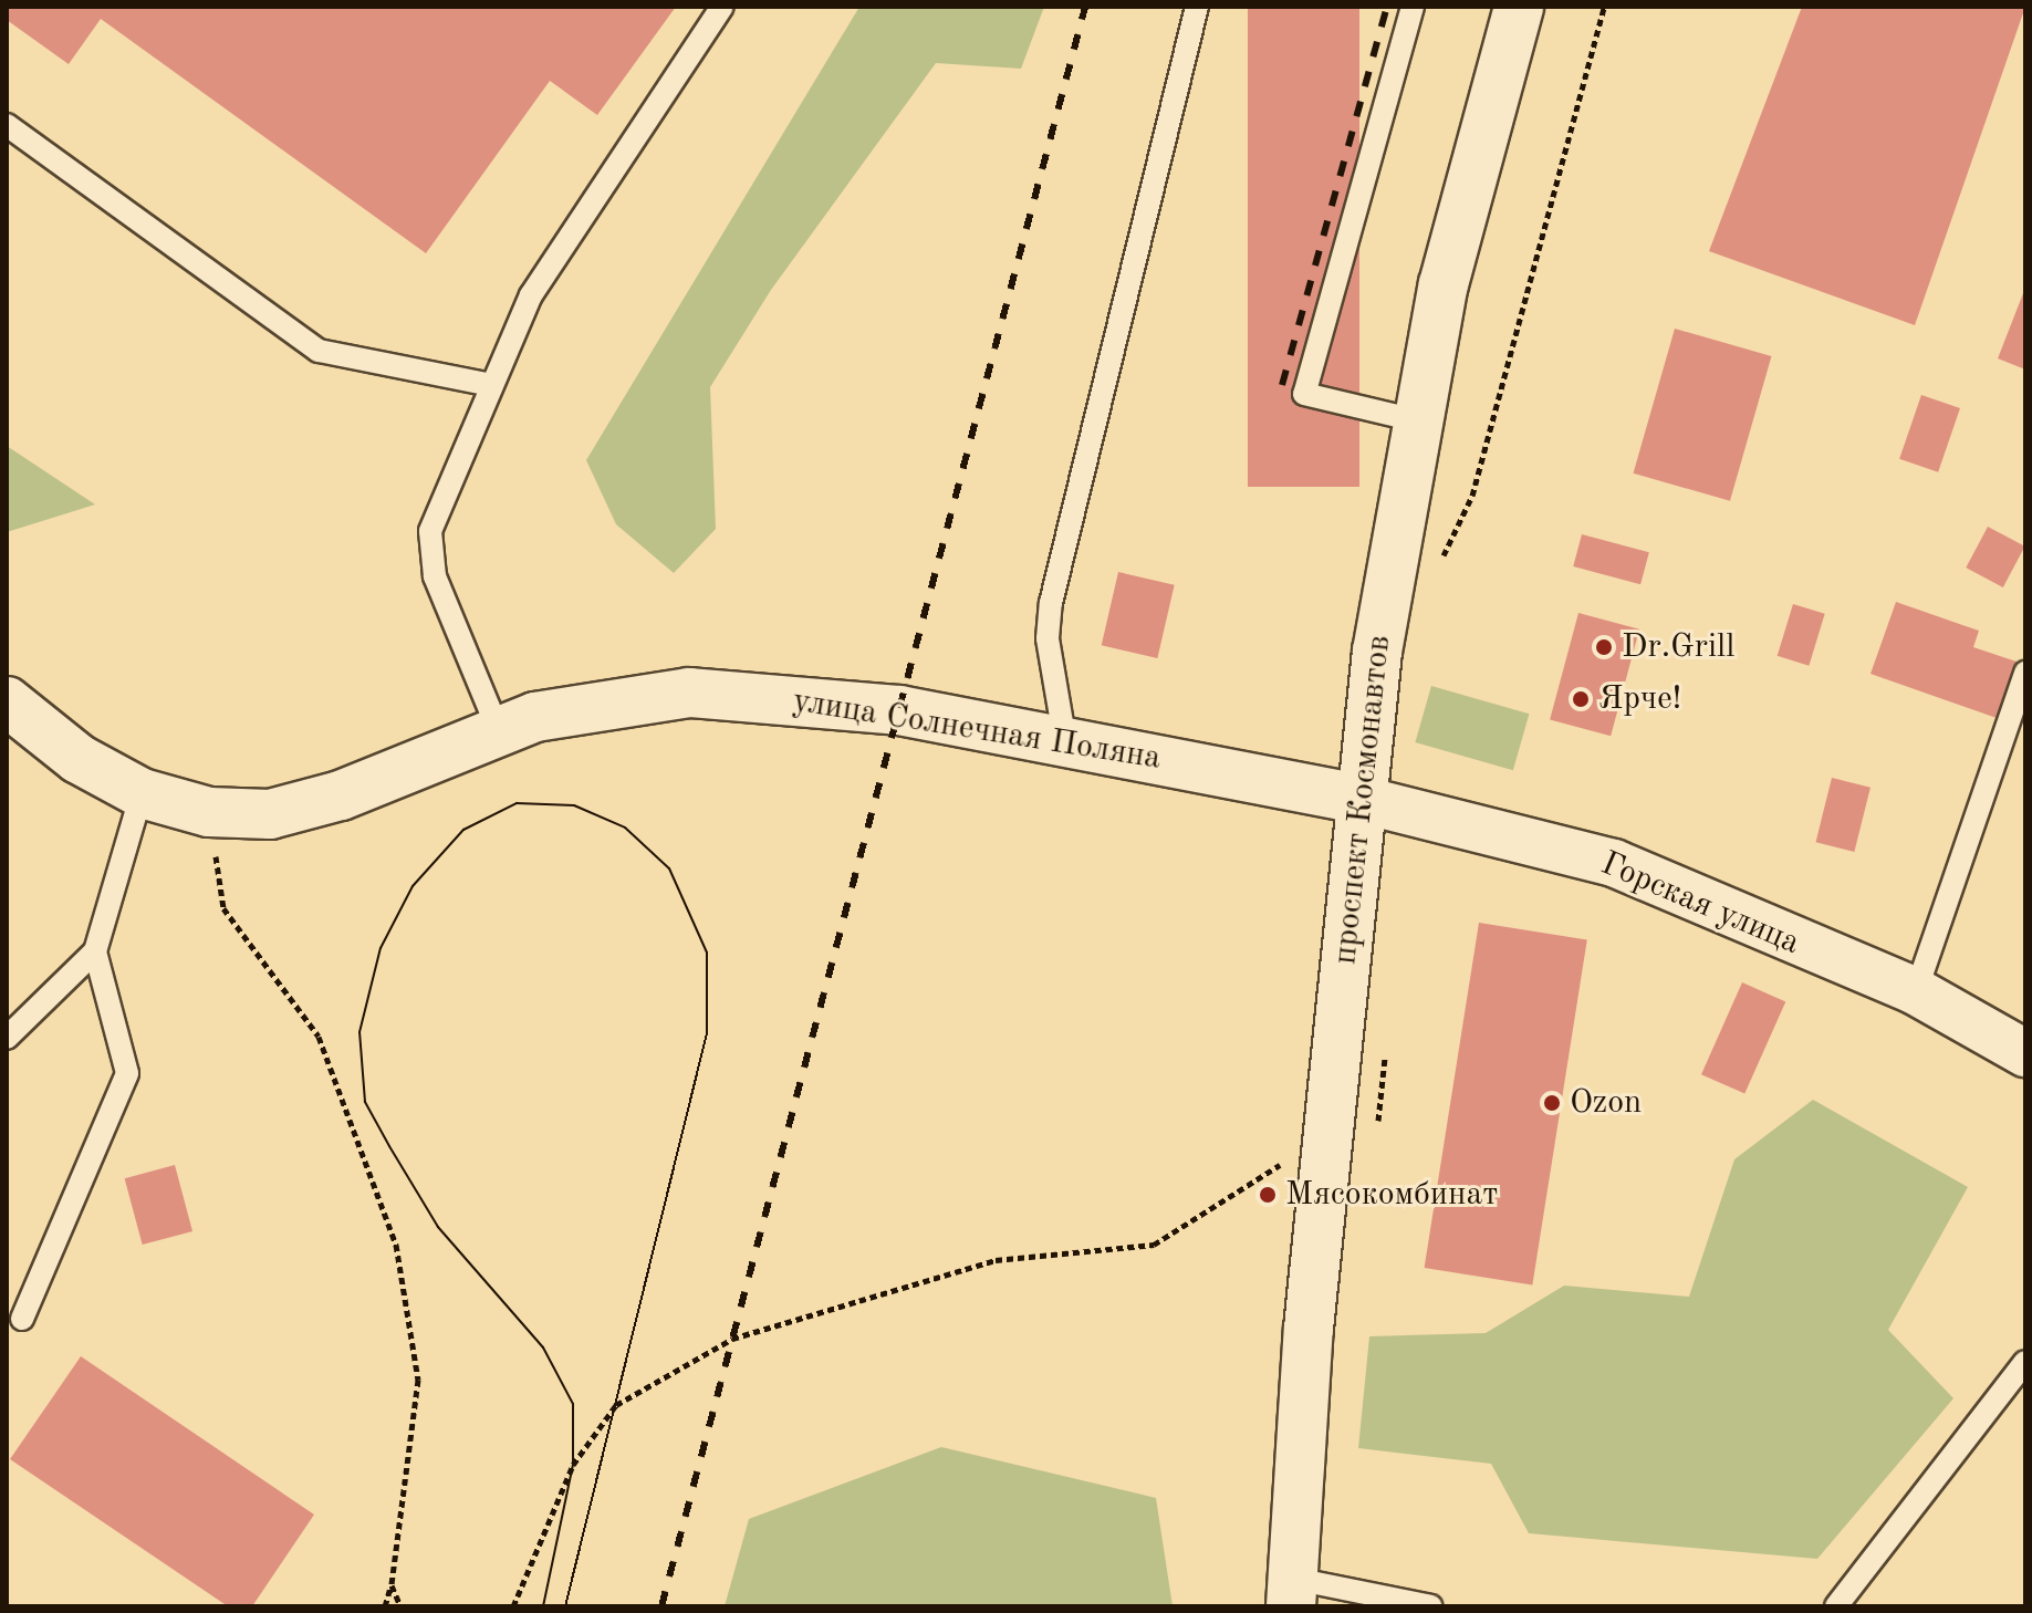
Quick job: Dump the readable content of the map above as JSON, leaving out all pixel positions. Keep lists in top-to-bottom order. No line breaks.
{"streets":{"main road":["улица Солнечная Поляна","проспект Космонавтов"],"street":["Горская улица"]},"crossings":[["улица Солнечная Поляна","проспект Космонавтов"],["улица Солнечная Поляна","Горская улица"],["проспект Космонавтов","Горская улица"]],"places":["Dr.Grill","Ярче!","Ozon","Мясокомбинат"]}
